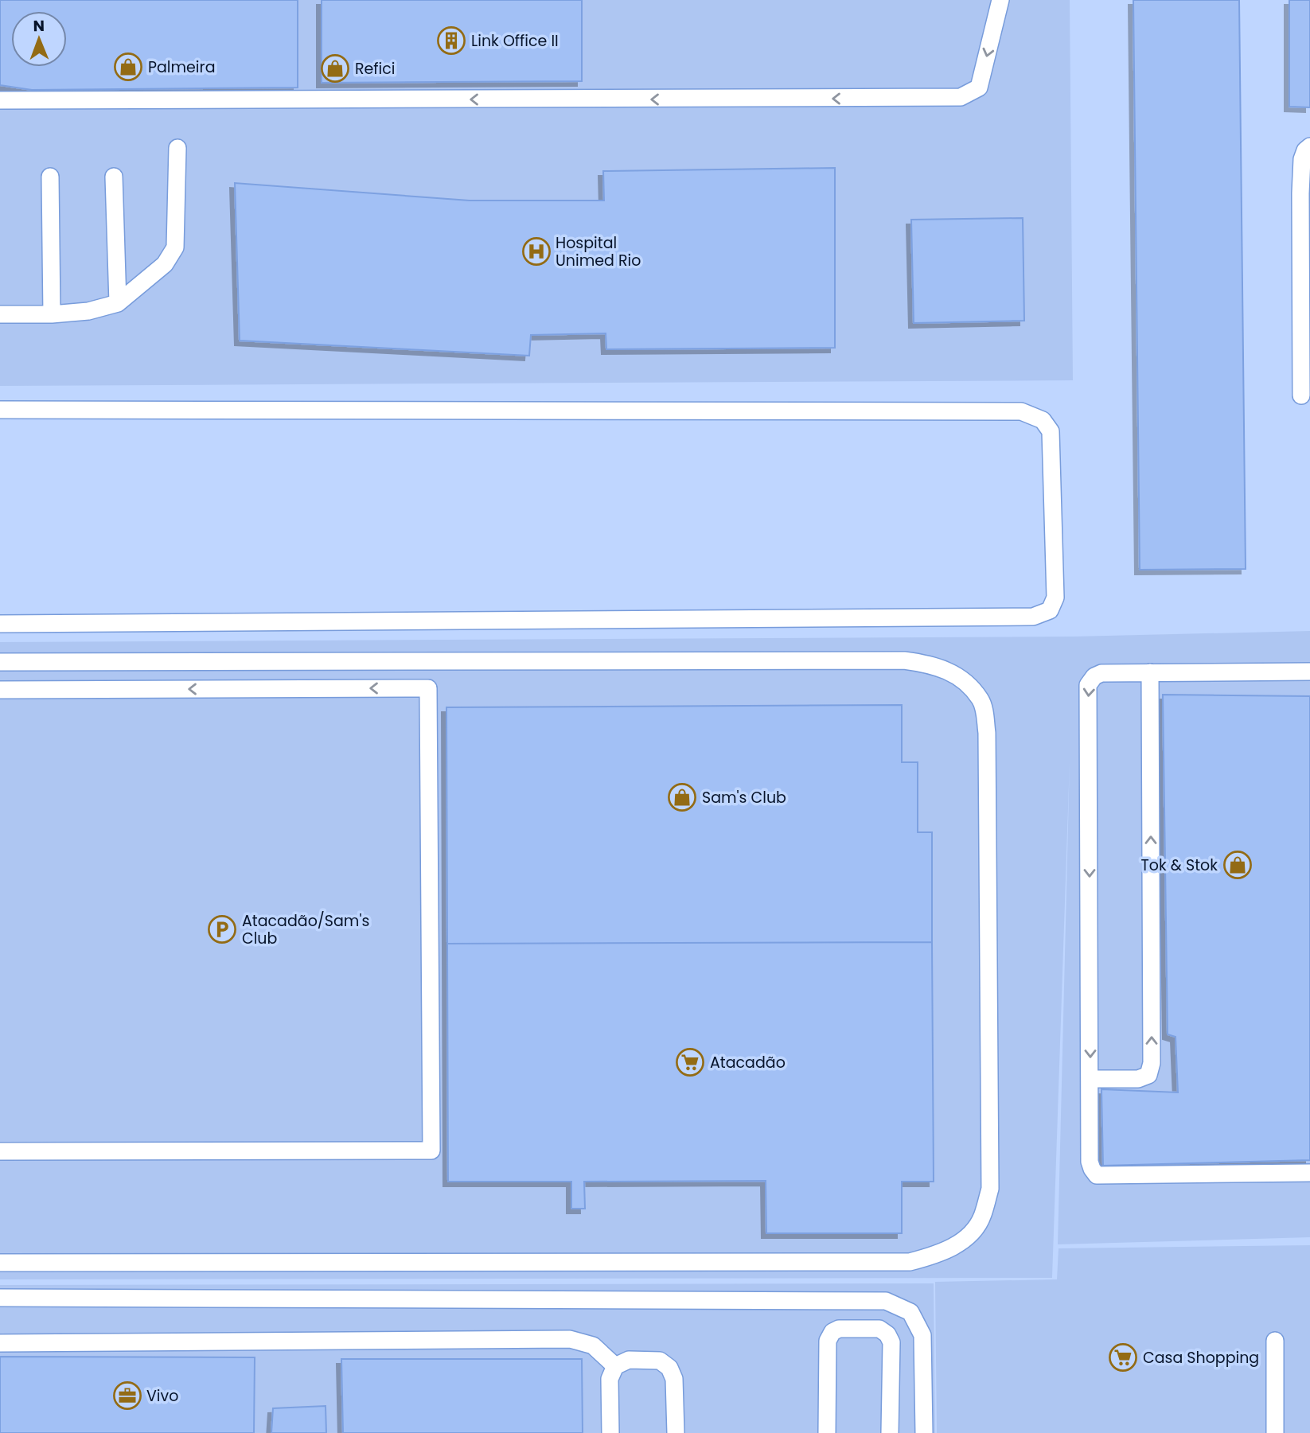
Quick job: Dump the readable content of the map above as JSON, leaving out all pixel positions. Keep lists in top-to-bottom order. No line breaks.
{"places":{"building":["Link Office II"],"shop":["Palmeira","Refici","Sam's Club","Tok & Stok"],"hospital":["Hospital Unimed Rio"],"parking":["Atacadão/Sam's Club"],"supermarket":["Atacadão","Casa Shopping"],"office":["Vivo"]},"north":"top"}
